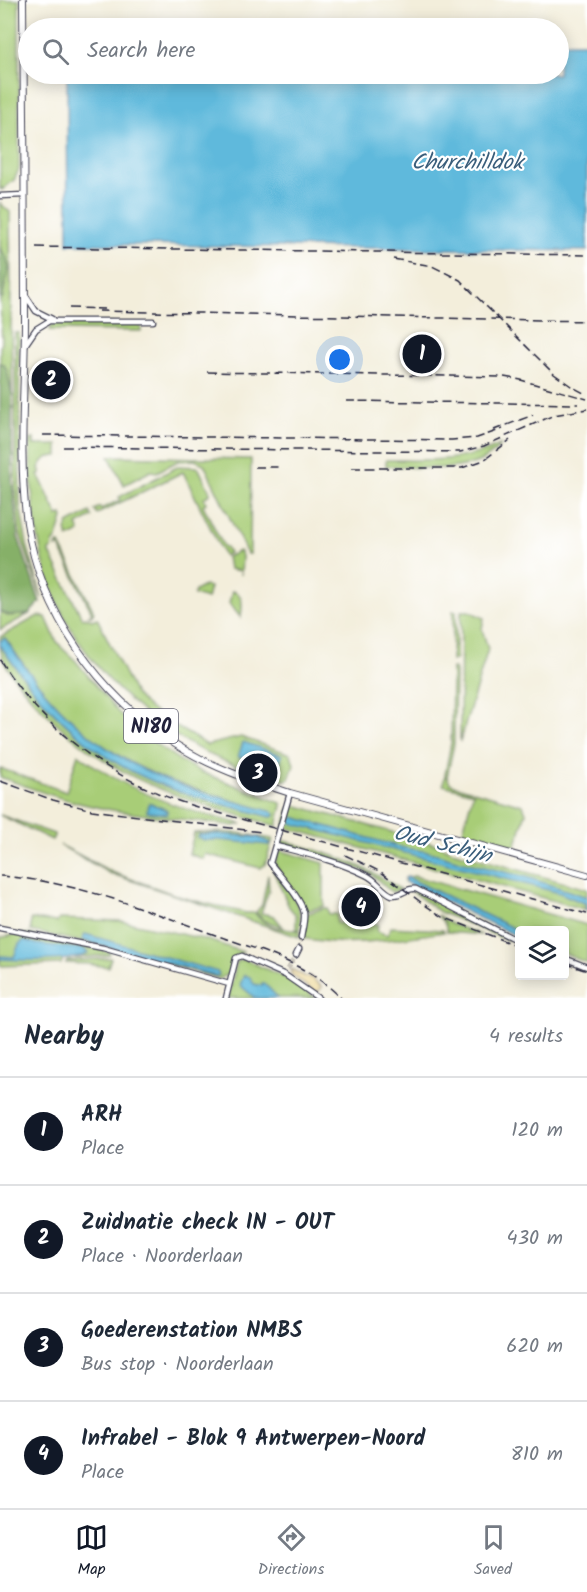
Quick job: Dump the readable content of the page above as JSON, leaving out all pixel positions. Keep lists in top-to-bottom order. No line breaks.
{"streets":{"main road":["N180"]},"water":["Churchilldok","Oud Schijn"],"page":{"search":"Search here","pins":["1","2","3","4"],"heading":["Nearby","4 results"],"list":[{"mark":"1","name":"ARH","note":"Place","value":"120 m"},{"mark":"2","name":"Zuidnatie check IN - OUT","note":"Place · Noorderlaan","value":"430 m"},{"mark":"3","name":"Goederenstation NMBS","note":"Bus stop · Noorderlaan","value":"620 m"},{"mark":"4","name":"Infrabel - Blok 9 Antwerpen-Noord","note":"Place","value":"810 m"}],"nav":["Map","Directions","Saved"]}}
